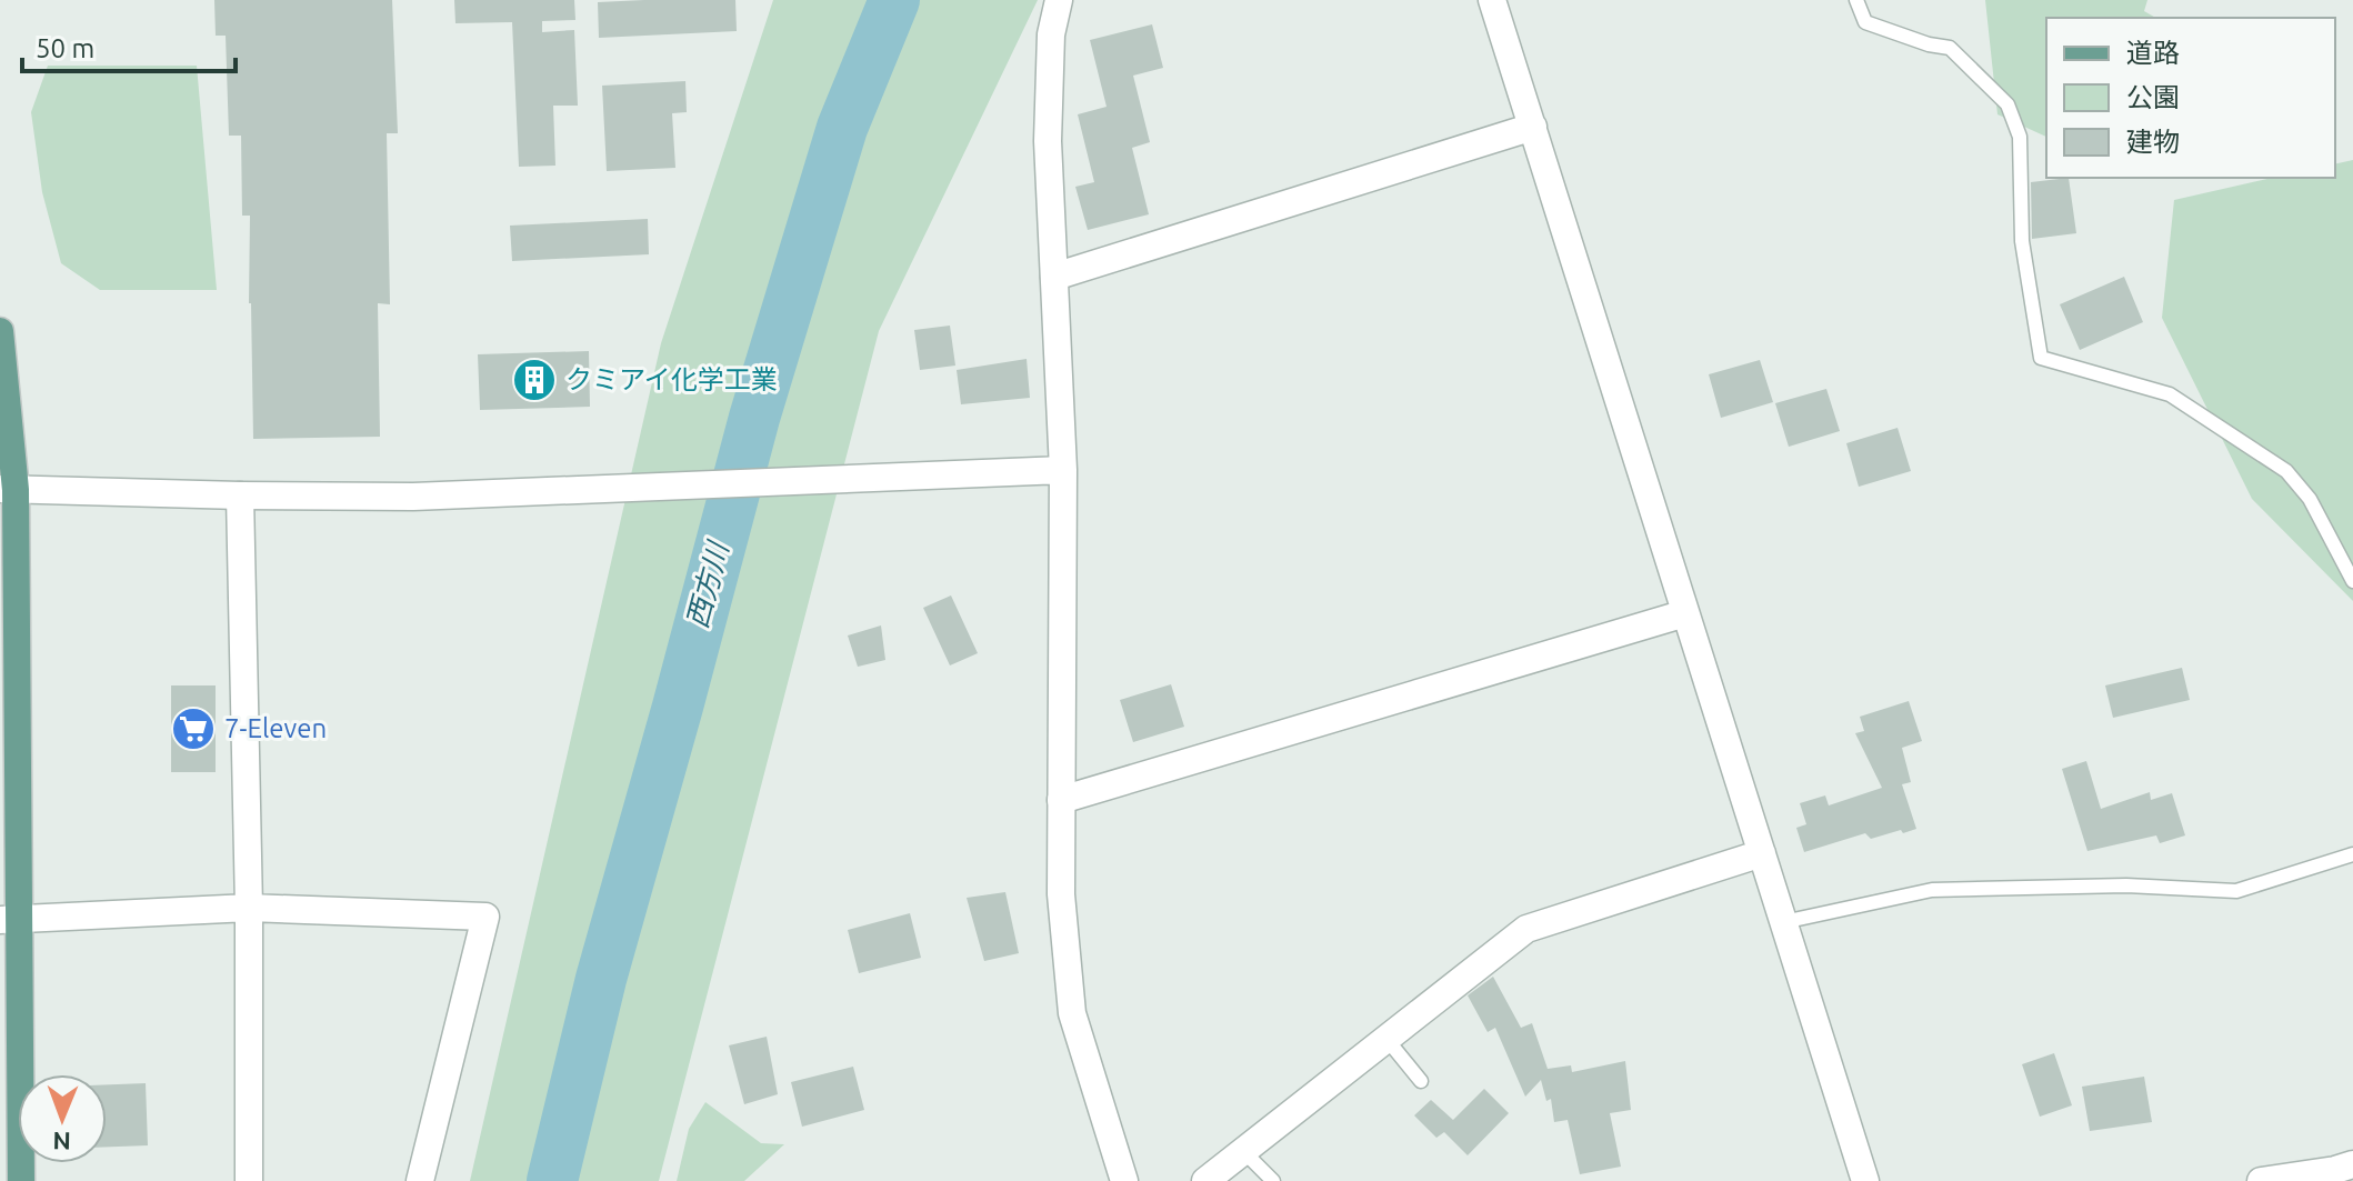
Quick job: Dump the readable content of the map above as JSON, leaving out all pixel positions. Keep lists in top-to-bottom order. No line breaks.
{"water":["西方川"],"places":{"building":["クミアイ化学工業"],"supermarket":["7-Eleven"]},"legend":["道路","公園","建物"],"scale_bar":"50 m","north":"bottom"}
